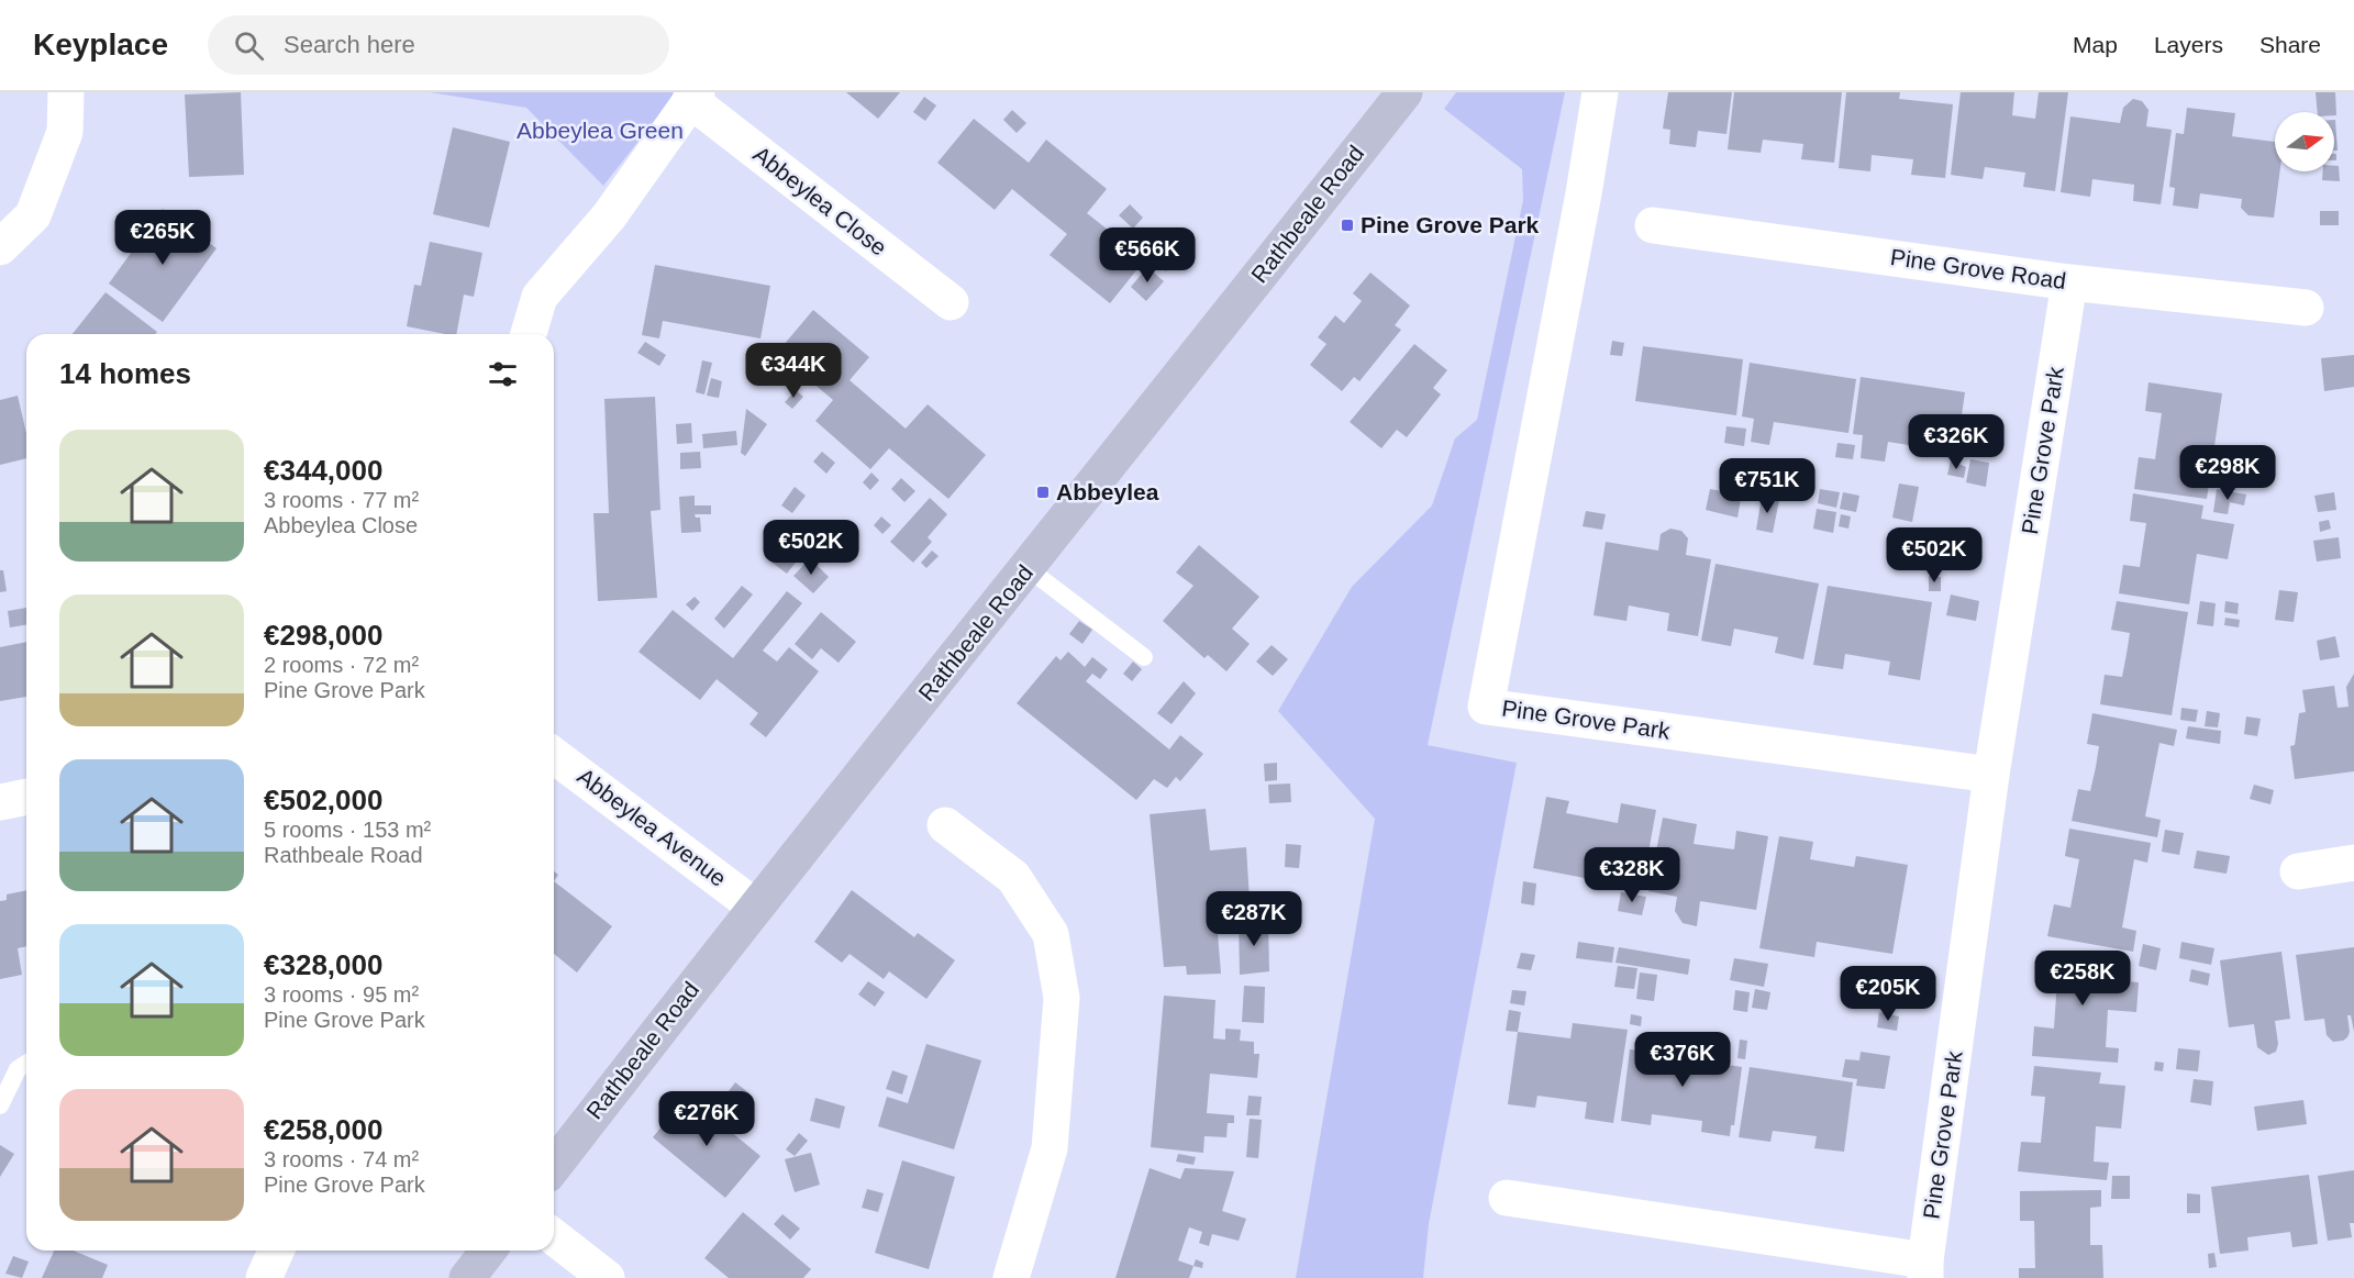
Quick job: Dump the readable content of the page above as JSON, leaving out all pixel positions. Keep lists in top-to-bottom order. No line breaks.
{"streets":{"main road":["Rathbeale Road"],"street":["Abbeylea Close","Pine Grove Road","Pine Grove Park","Abbeylea Avenue"]},"crossings":[["Rathbeale Road","Abbeylea Avenue"],["Pine Grove Road","Pine Grove Park"]],"parks":["Abbeylea Green"],"places":{"transit":["Pine Grove Park","Abbeylea"]},"north":"right","page":{"header":"Keyplace","search":"Search here","nav":["Map","Layers","Share"],"price":["€265K","€566K","€344K","€326K","€298K","€751K","€502K","€502K","€328K","€287K","€258K","€205K","€376K","€276K"],"heading":"14 homes","list":[{"name":"€344,000","note":"3 rooms · 77 m² · Abbeylea Close"},{"name":"€298,000","note":"2 rooms · 72 m² · Pine Grove Park"},{"name":"€502,000","note":"5 rooms · 153 m² · Rathbeale Road"},{"name":"€328,000","note":"3 rooms · 95 m² · Pine Grove Park"},{"name":"€258,000","note":"3 rooms · 74 m² · Pine Grove Park"}]}}
